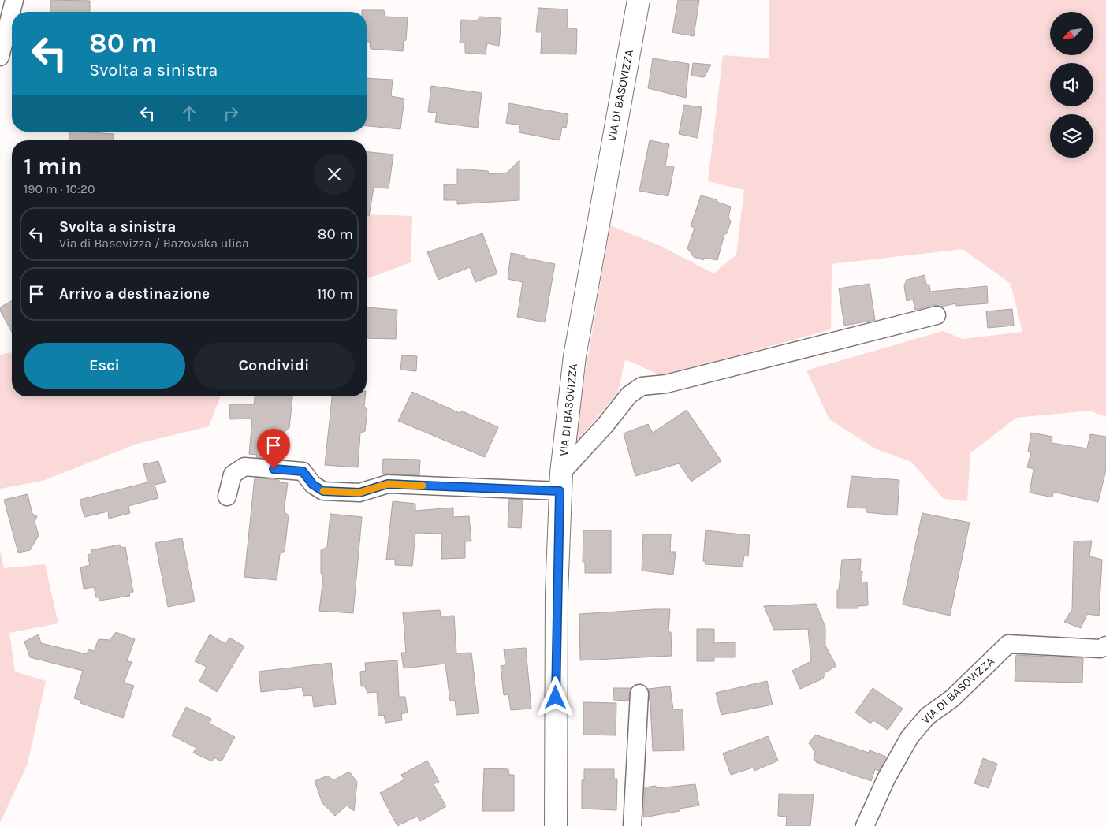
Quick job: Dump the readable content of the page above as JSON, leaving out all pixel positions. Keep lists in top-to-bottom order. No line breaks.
{"streets":{"main road":["VIA DI BASOVIZZA"]},"north":"bottom left","page":{"turn":["80 m","Svolta a sinistra"],"heading":["1 min","190 m · 10:20"],"list":[{"name":"Svolta a sinistra","note":"Via di Basovizza / Bazovska ulica","value":"80 m"},{"name":"Arrivo a destinazione","value":"110 m"}],"buttons":["Esci","Condividi"]}}
